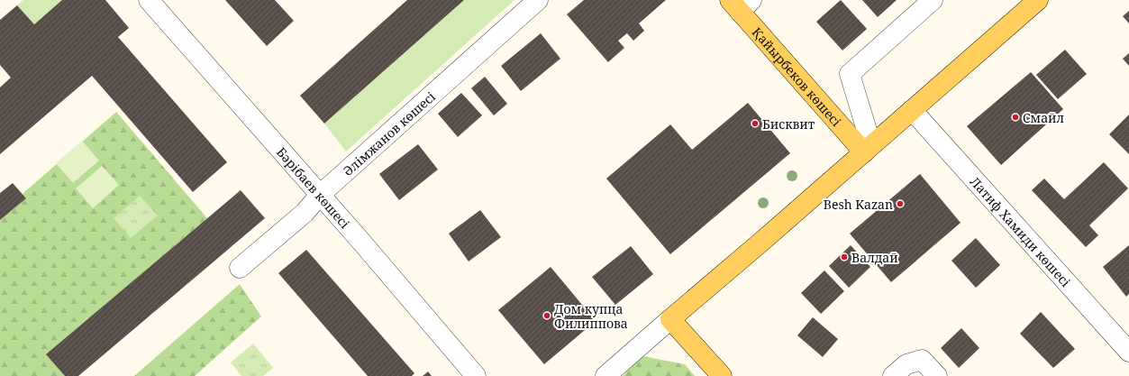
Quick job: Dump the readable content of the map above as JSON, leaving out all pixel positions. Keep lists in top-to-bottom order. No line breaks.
{"streets":{"main road":["Қайырбеков көшесі"],"street":["Әлімжанов көшесі","Бәрібаев көшесі","Латиф Хамиди көшесі"]},"crossings":[["Әлімжанов көшесі","Бәрібаев көшесі"]],"places":["Смайл","Бисквит","Besh Kazan","Валдай","Дом купца Филиппова"]}
